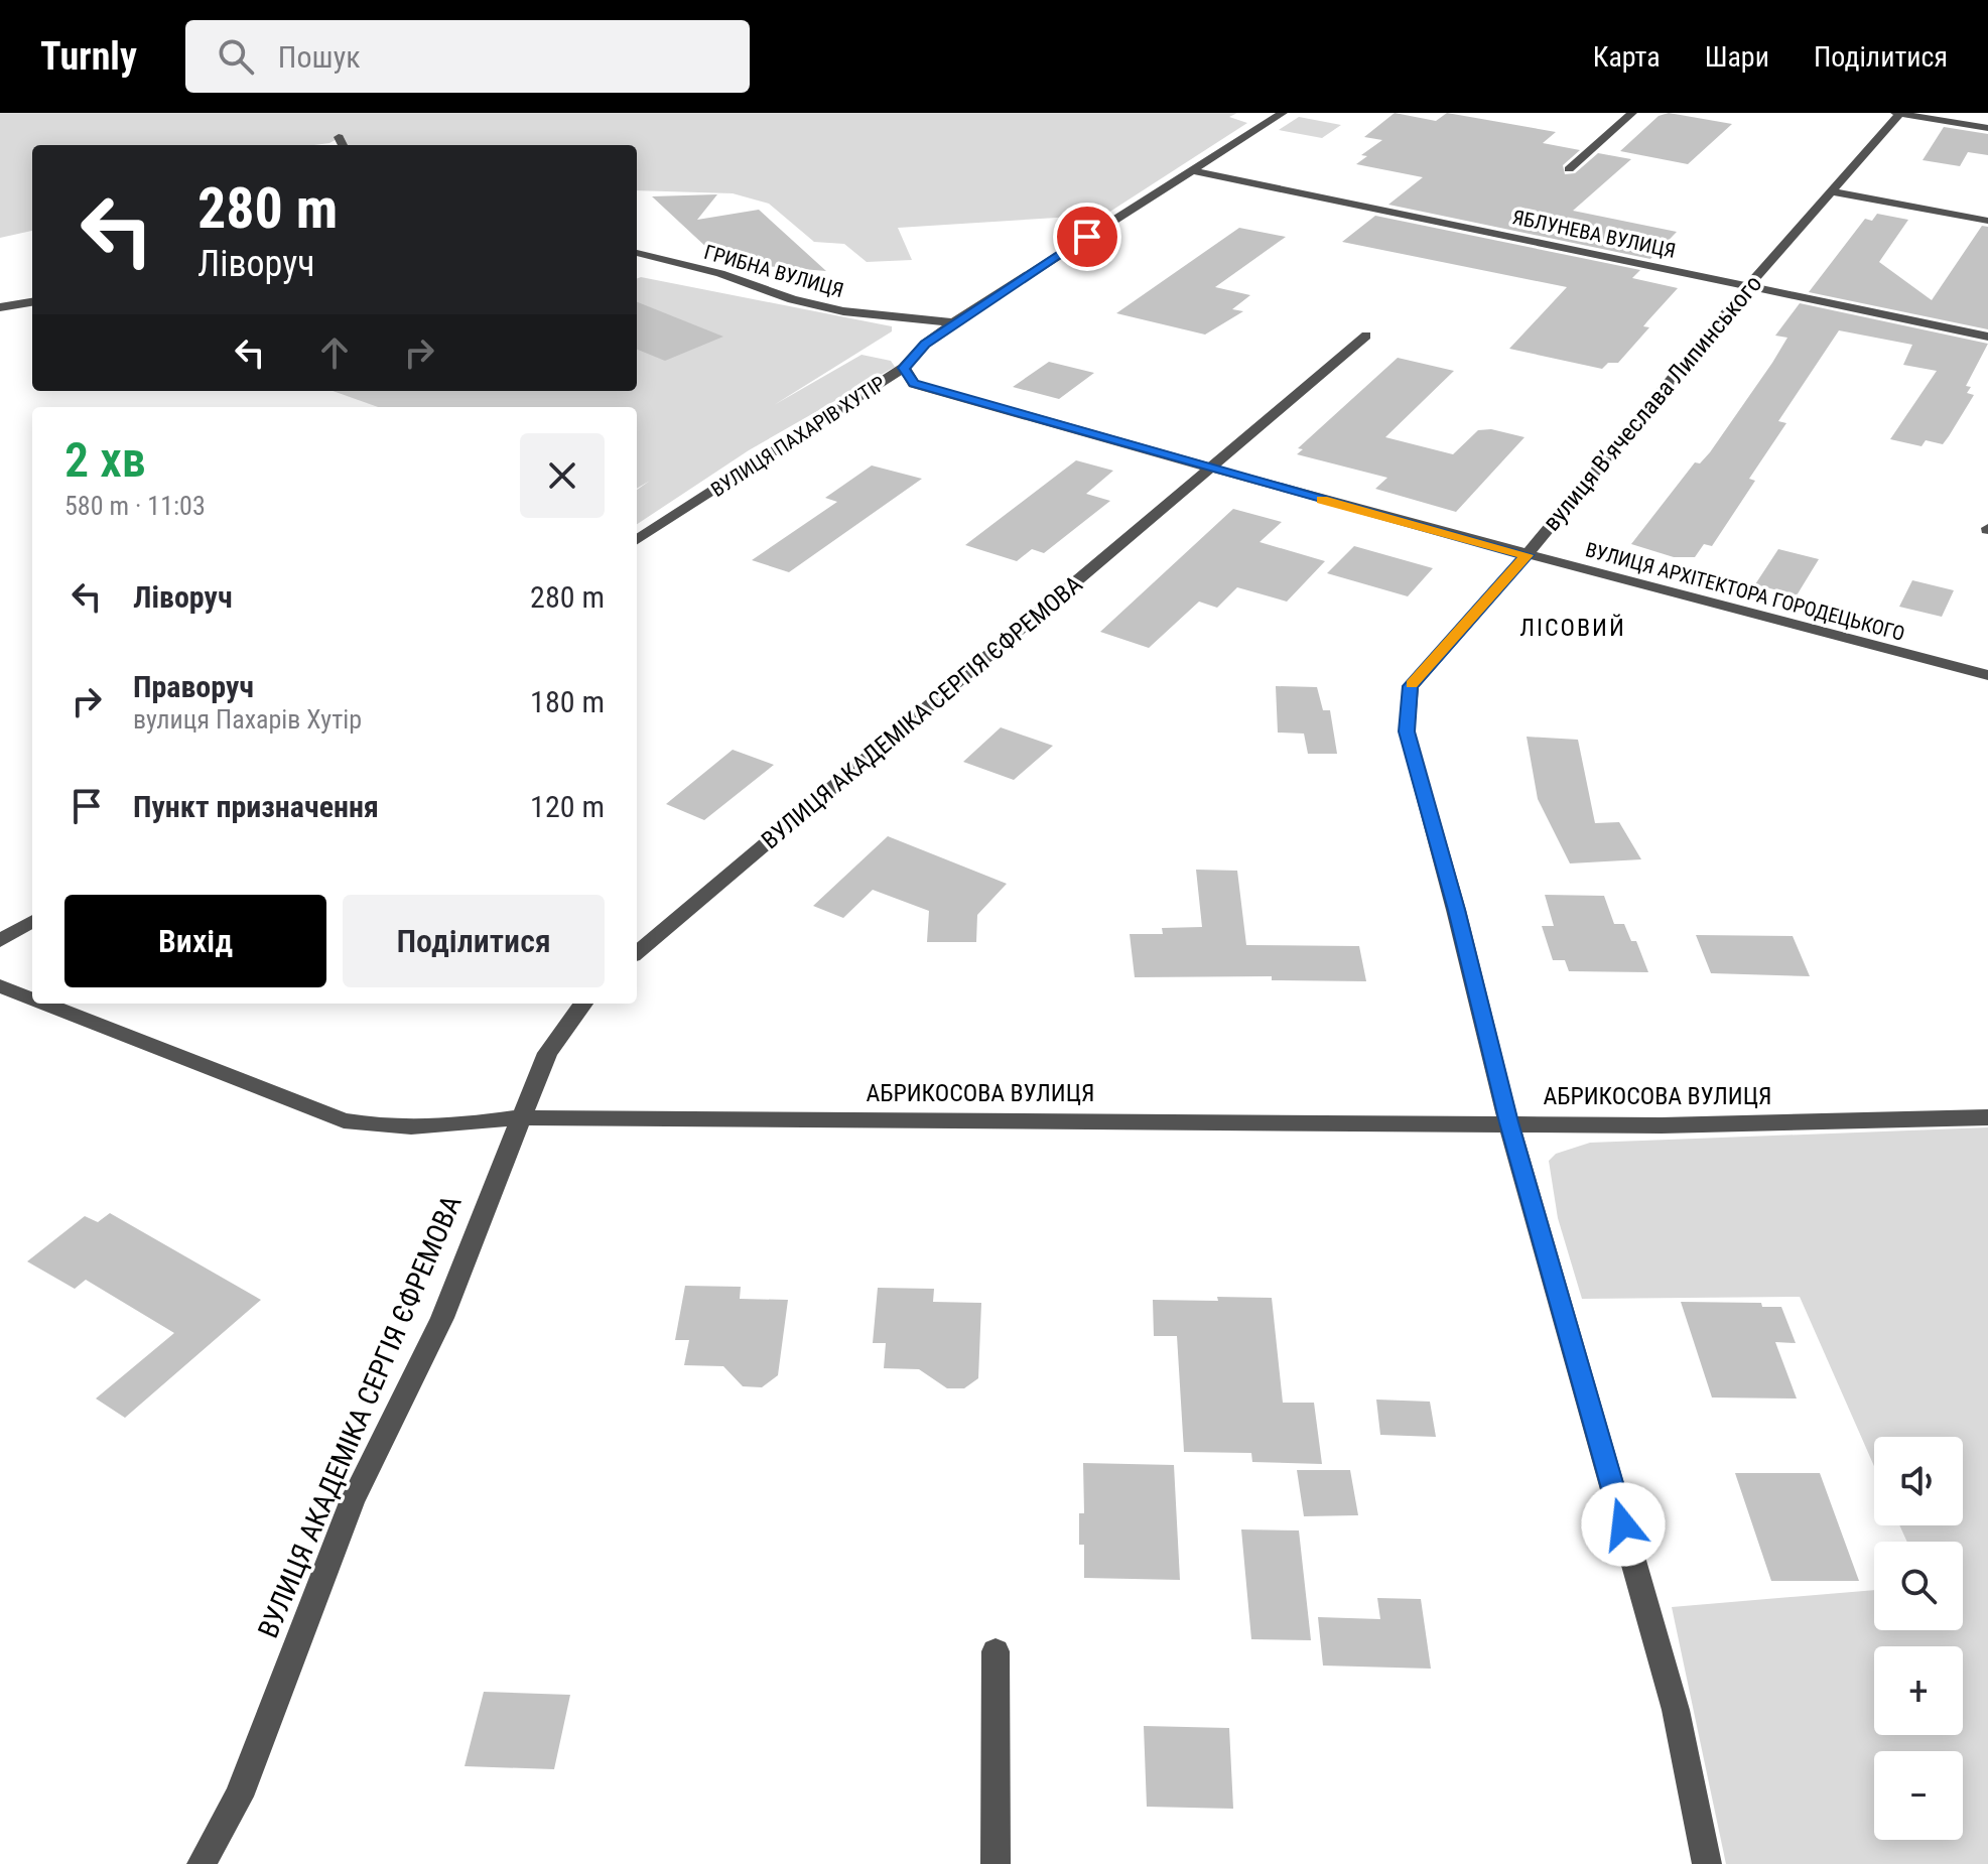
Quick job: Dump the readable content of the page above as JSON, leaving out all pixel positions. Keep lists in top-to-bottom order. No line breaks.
{"streets":{"street":["ЯБЛУНЕВА ВУЛИЦЯ","ГРИБНА ВУЛИЦЯ","вулиця Вʼячеслава Липинського","ВУЛИЦЯ ПАХАРІВ ХУТІР","ВУЛИЦЯ АРХІТЕКТОРА ГОРОДЕЦЬКОГО","ВУЛИЦЯ АКАДЕМІКА СЕРГІЯ ЄФРЕМОВА","АБРИКОСОВА ВУЛИЦЯ"]},"crossings":[["ЯБЛУНЕВА ВУЛИЦЯ","вулиця Вʼячеслава Липинського"],["ЯБЛУНЕВА ВУЛИЦЯ","ВУЛИЦЯ ПАХАРІВ ХУТІР"],["ГРИБНА ВУЛИЦЯ","ВУЛИЦЯ ПАХАРІВ ХУТІР"],["вулиця Вʼячеслава Липинського","ВУЛИЦЯ АРХІТЕКТОРА ГОРОДЕЦЬКОГО"],["вулиця Вʼячеслава Липинського","АБРИКОСОВА ВУЛИЦЯ"],["ВУЛИЦЯ ПАХАРІВ ХУТІР","ВУЛИЦЯ АРХІТЕКТОРА ГОРОДЕЦЬКОГО"],["ВУЛИЦЯ АРХІТЕКТОРА ГОРОДЕЦЬКОГО","ВУЛИЦЯ АКАДЕМІКА СЕРГІЯ ЄФРЕМОВА"],["ВУЛИЦЯ АКАДЕМІКА СЕРГІЯ ЄФРЕМОВА","АБРИКОСОВА ВУЛИЦЯ"]],"districts":["ЛІСОВИЙ"],"page":{"header":"Turnly","search":"Пошук","nav":["Карта","Шари","Поділитися"],"turn":["280 m","Ліворуч"],"heading":["2 хв","580 m · 11:03"],"list":[{"name":"Ліворуч","value":"280 m"},{"name":"Праворуч","note":"вулиця Пахарів Хутір","value":"180 m"},{"name":"Пункт призначення","value":"120 m"}],"buttons":["Вихід","Поділитися"],"map_buttons":["+","−"]}}
